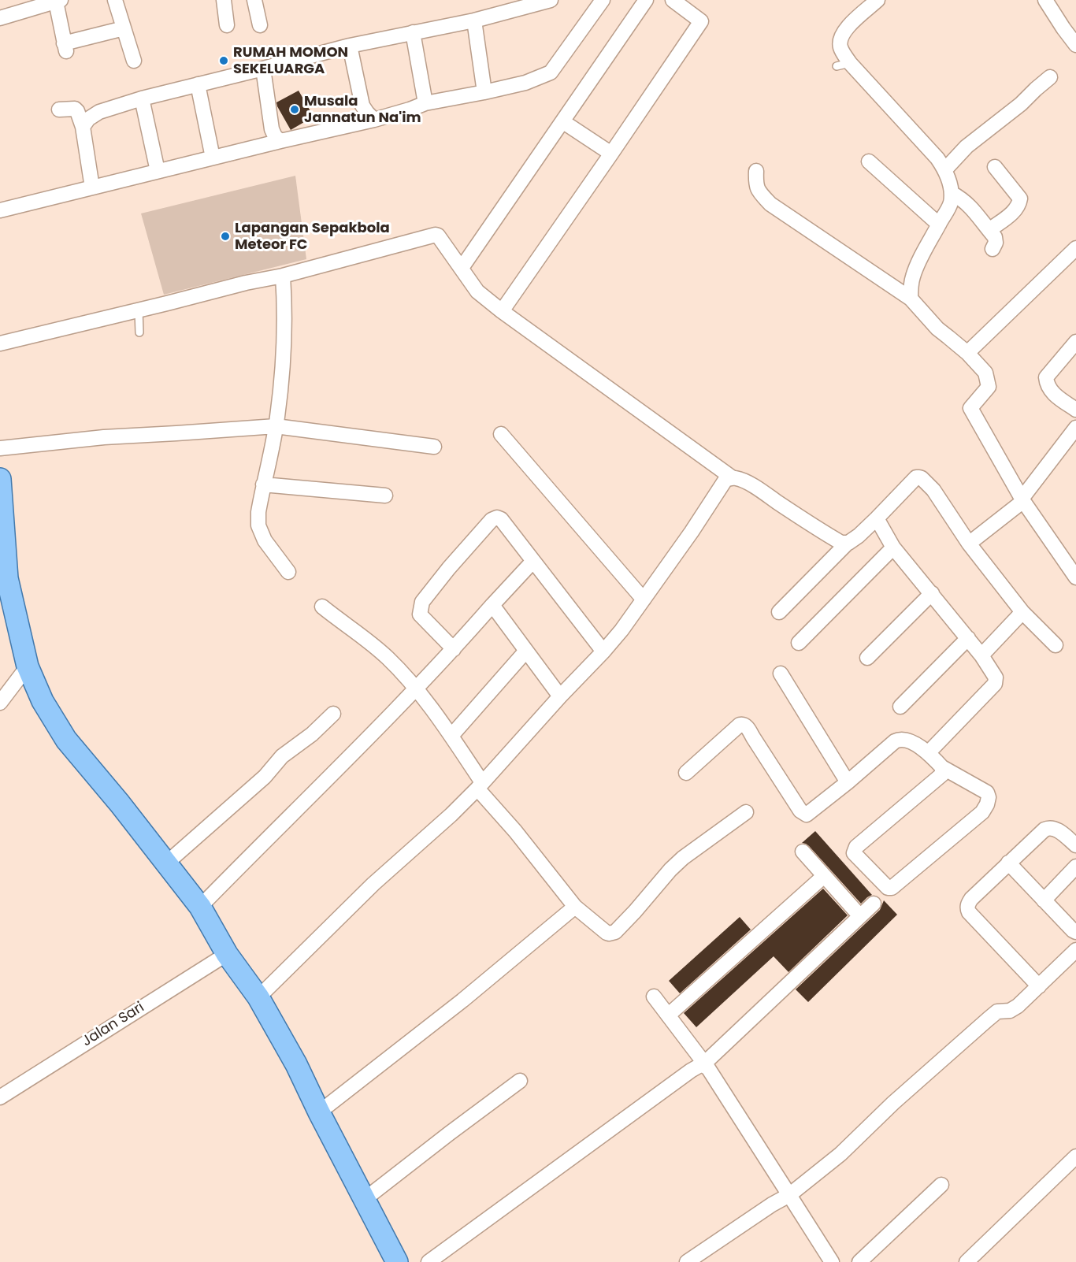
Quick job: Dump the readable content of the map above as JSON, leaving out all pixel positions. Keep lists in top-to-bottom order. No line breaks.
{"streets":{"street":["Jalan Sari"]},"places":["RUMAH MOMON SEKELUARGA","Musala Jannatun Na'im","Lapangan Sepakbola Meteor FC"]}
